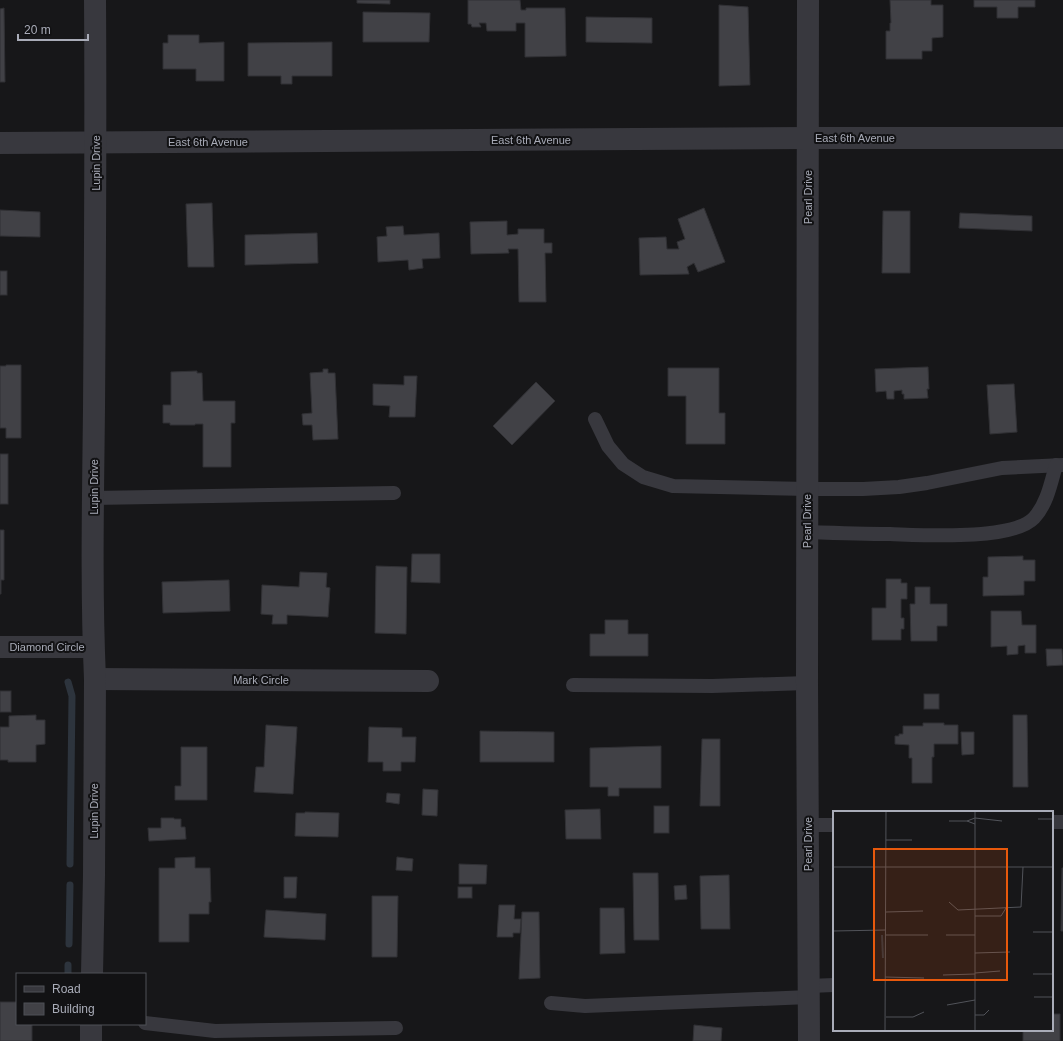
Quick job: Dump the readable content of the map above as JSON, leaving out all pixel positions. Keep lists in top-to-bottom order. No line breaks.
{"streets":{"street":["East 6th Avenue","Lupin Drive","Pearl Drive","Diamond Circle","Mark Circle"]},"crossings":[["East 6th Avenue","Lupin Drive"],["East 6th Avenue","Pearl Drive"],["Lupin Drive","Diamond Circle"],["Lupin Drive","Mark Circle"]],"legend":["Road","Building"],"scale_bar":"20 m"}
